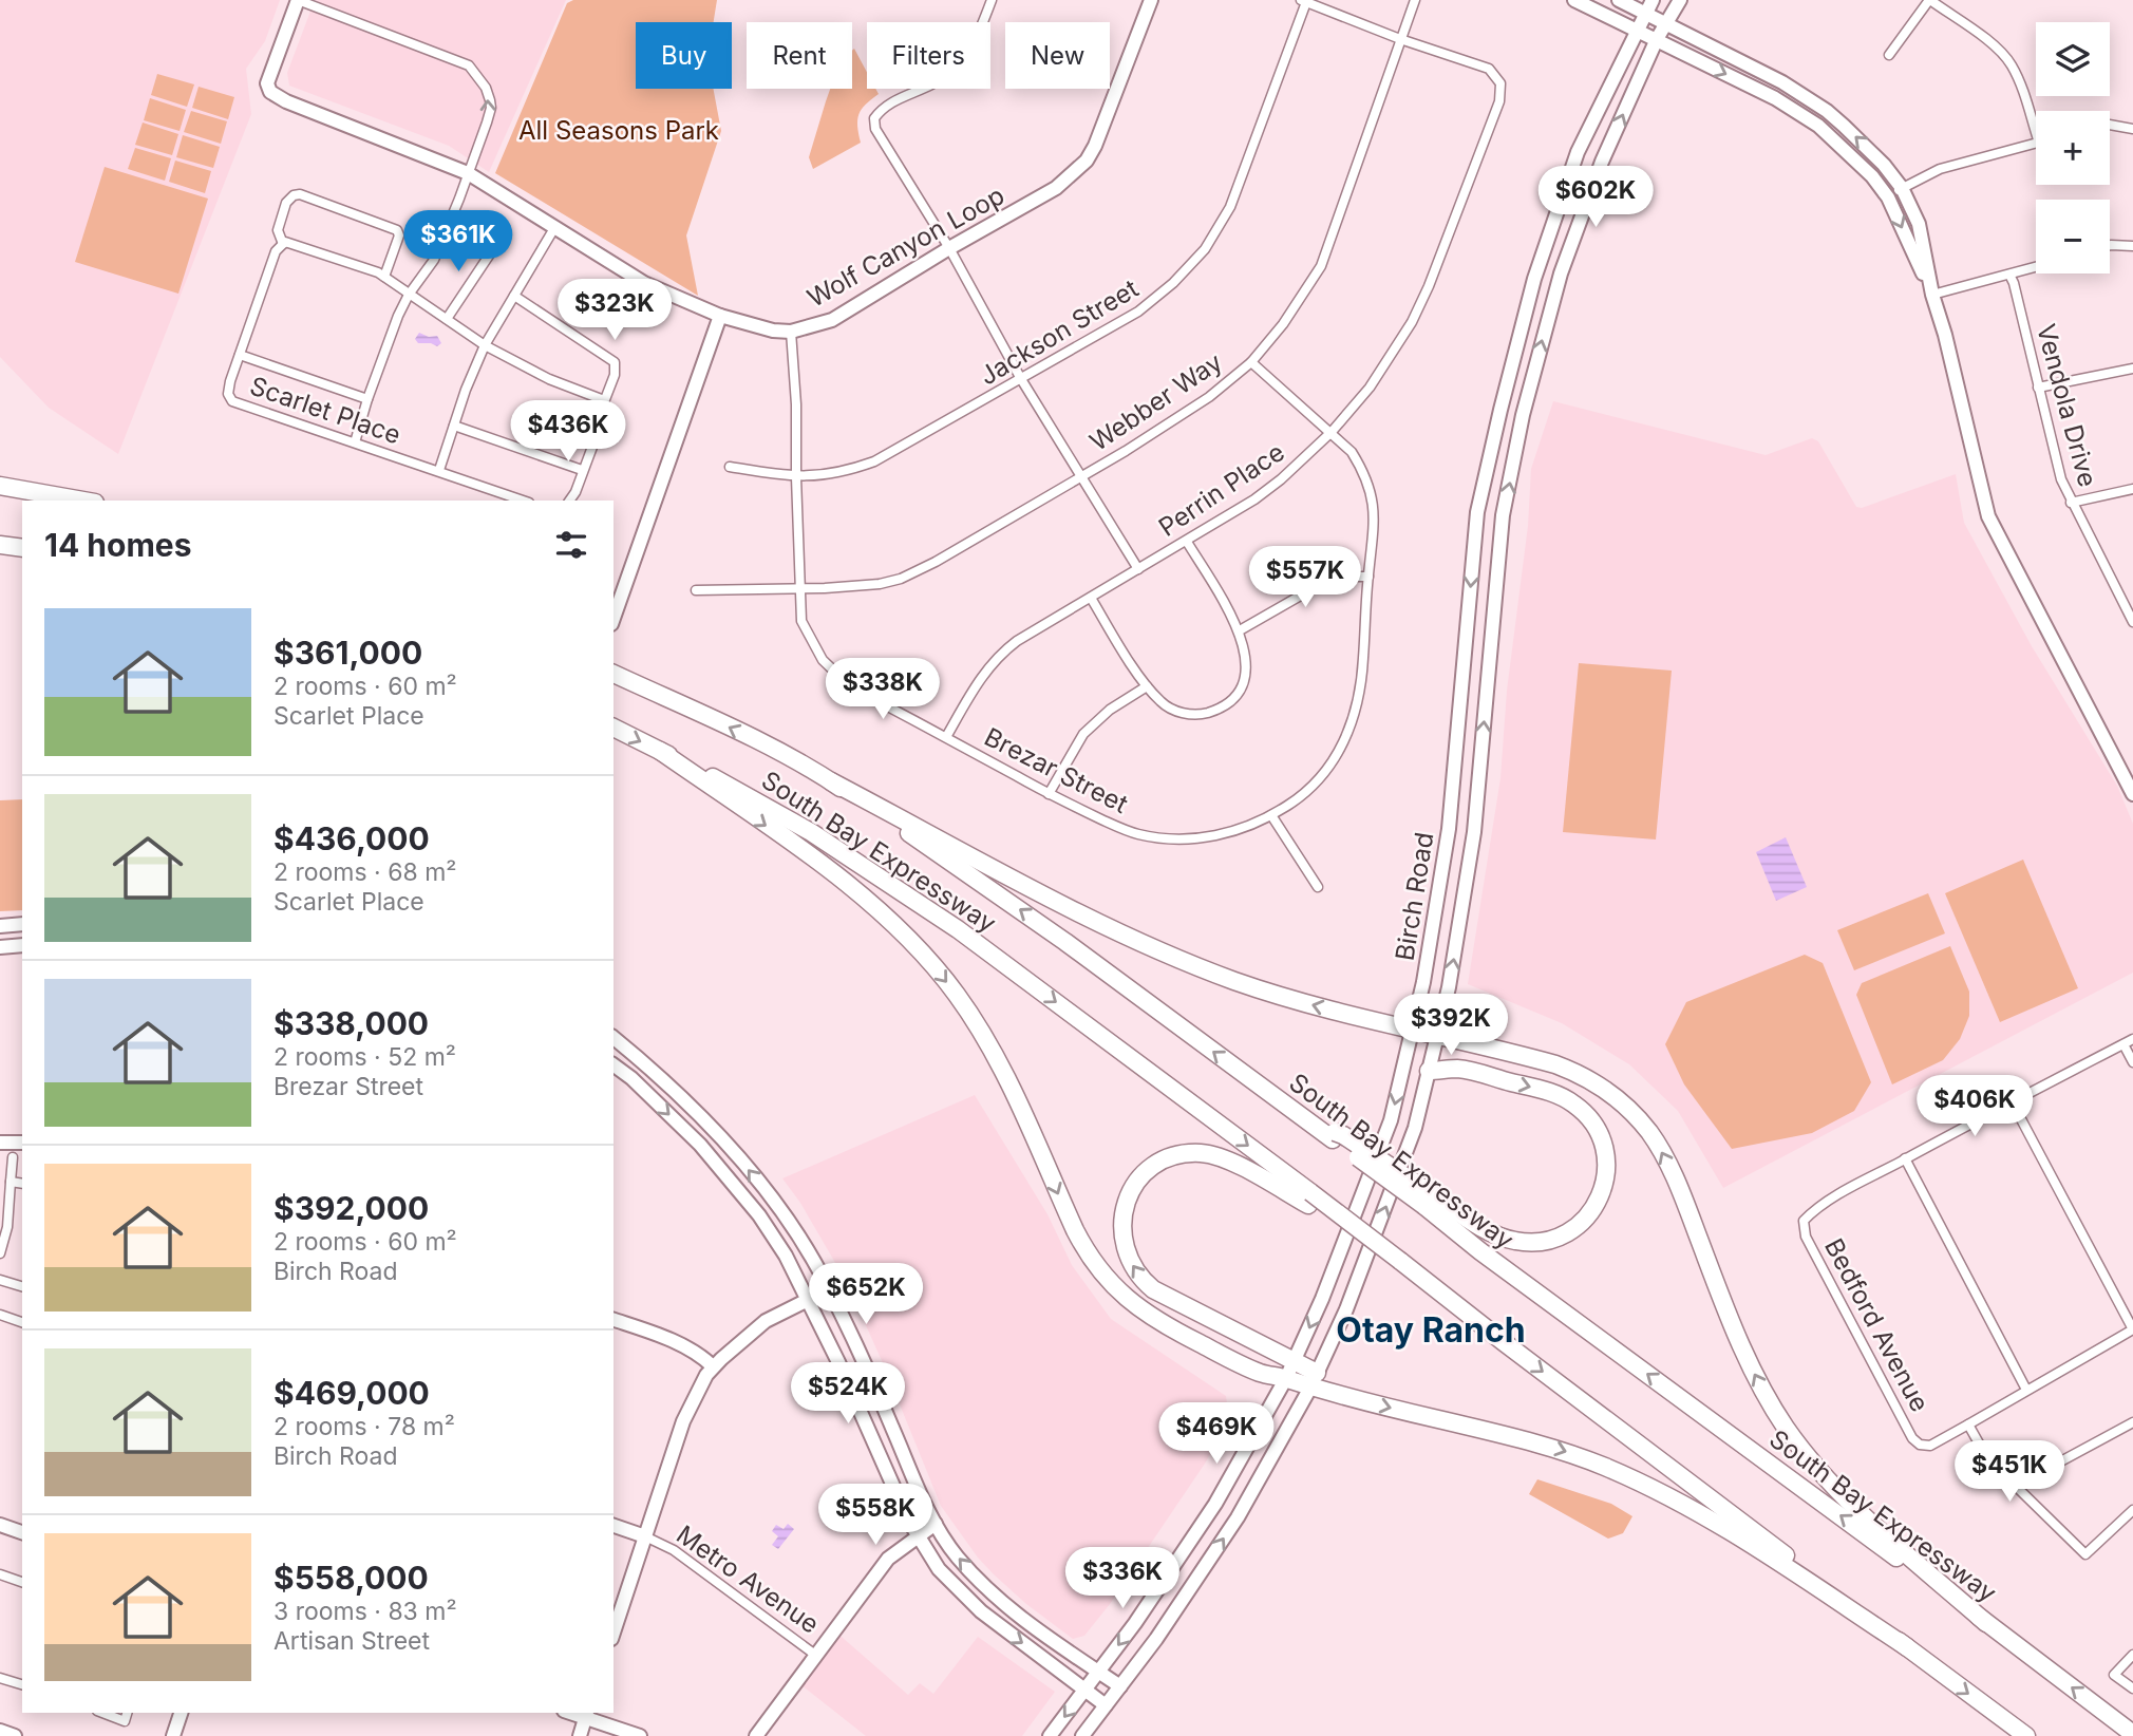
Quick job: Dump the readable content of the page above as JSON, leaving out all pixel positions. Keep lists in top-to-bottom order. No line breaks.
{"streets":{"highway":["South Bay Expressway"],"street":["Wolf Canyon Loop","Jackson Street","Webber Way","Vendola Drive","Scarlet Place","Perrin Place","Brezar Street","Birch Road","Bedford Avenue","Metro Avenue"]},"crossings":[["Wolf Canyon Loop","Brezar Street"],["Jackson Street","Brezar Street"],["Webber Way","Perrin Place"],["Webber Way","Brezar Street"],["Perrin Place","Brezar Street"]],"districts":["Otay Ranch"],"parks":["All Seasons Park"],"page":{"map_buttons":["+","−"],"chip":["Buy","Rent","Filters","New"],"price":["$602K","$361K","$323K","$436K","$557K","$338K","$392K","$406K","$652K","$524K","$469K","$451K","$558K","$336K"],"heading":"14 homes","list":[{"name":"$361,000","note":"2 rooms · 60 m² · Scarlet Place"},{"name":"$436,000","note":"2 rooms · 68 m² · Scarlet Place"},{"name":"$338,000","note":"2 rooms · 52 m² · Brezar Street"},{"name":"$392,000","note":"2 rooms · 60 m² · Birch Road"},{"name":"$469,000","note":"2 rooms · 78 m² · Birch Road"},{"name":"$558,000","note":"3 rooms · 83 m² · Artisan Street"}]}}
